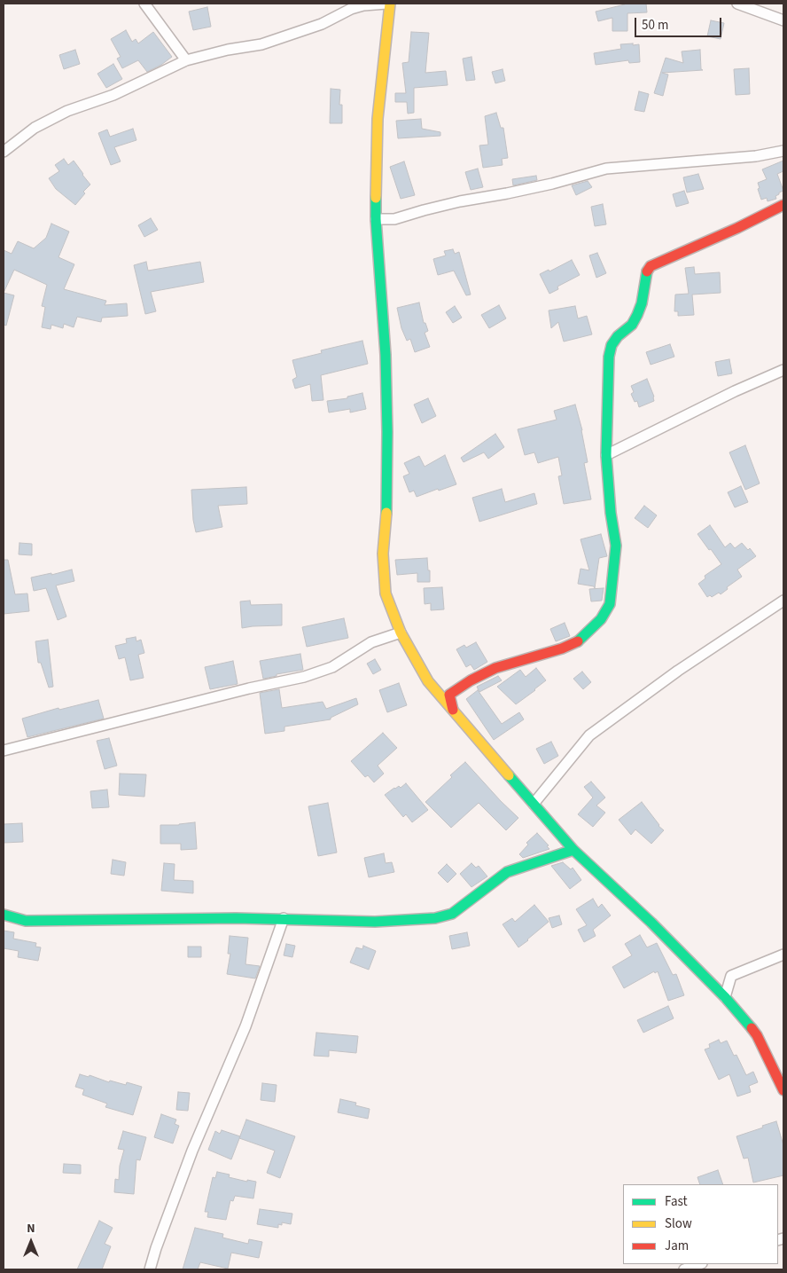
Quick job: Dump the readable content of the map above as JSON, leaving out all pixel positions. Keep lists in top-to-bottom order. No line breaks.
{"legend":["Fast","Slow","Jam"],"scale_bar":"50 m","north":"top"}
